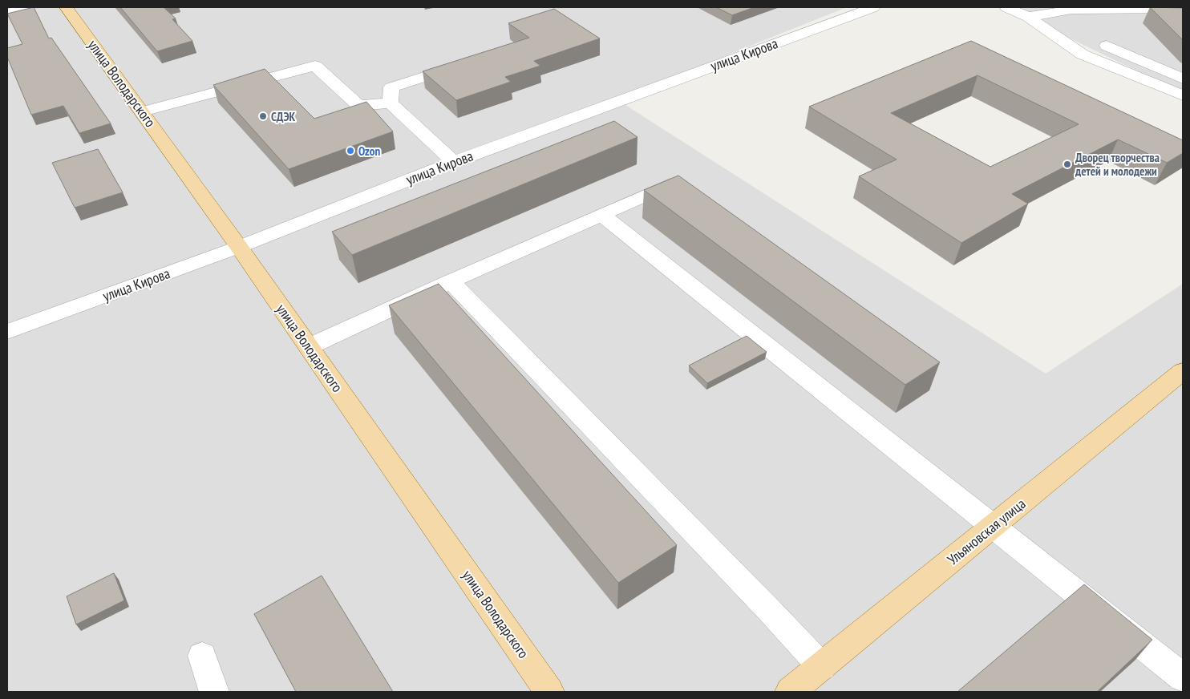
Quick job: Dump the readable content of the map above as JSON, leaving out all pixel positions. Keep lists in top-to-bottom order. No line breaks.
{"streets":{"main road":["улица Володарского","Ульяновская улица"],"street":["улица Кирова"]},"crossings":[["улица Кирова","улица Володарского"]],"places":["СДЭК","Ozon","Дворец творчества детей и молодежи"]}
